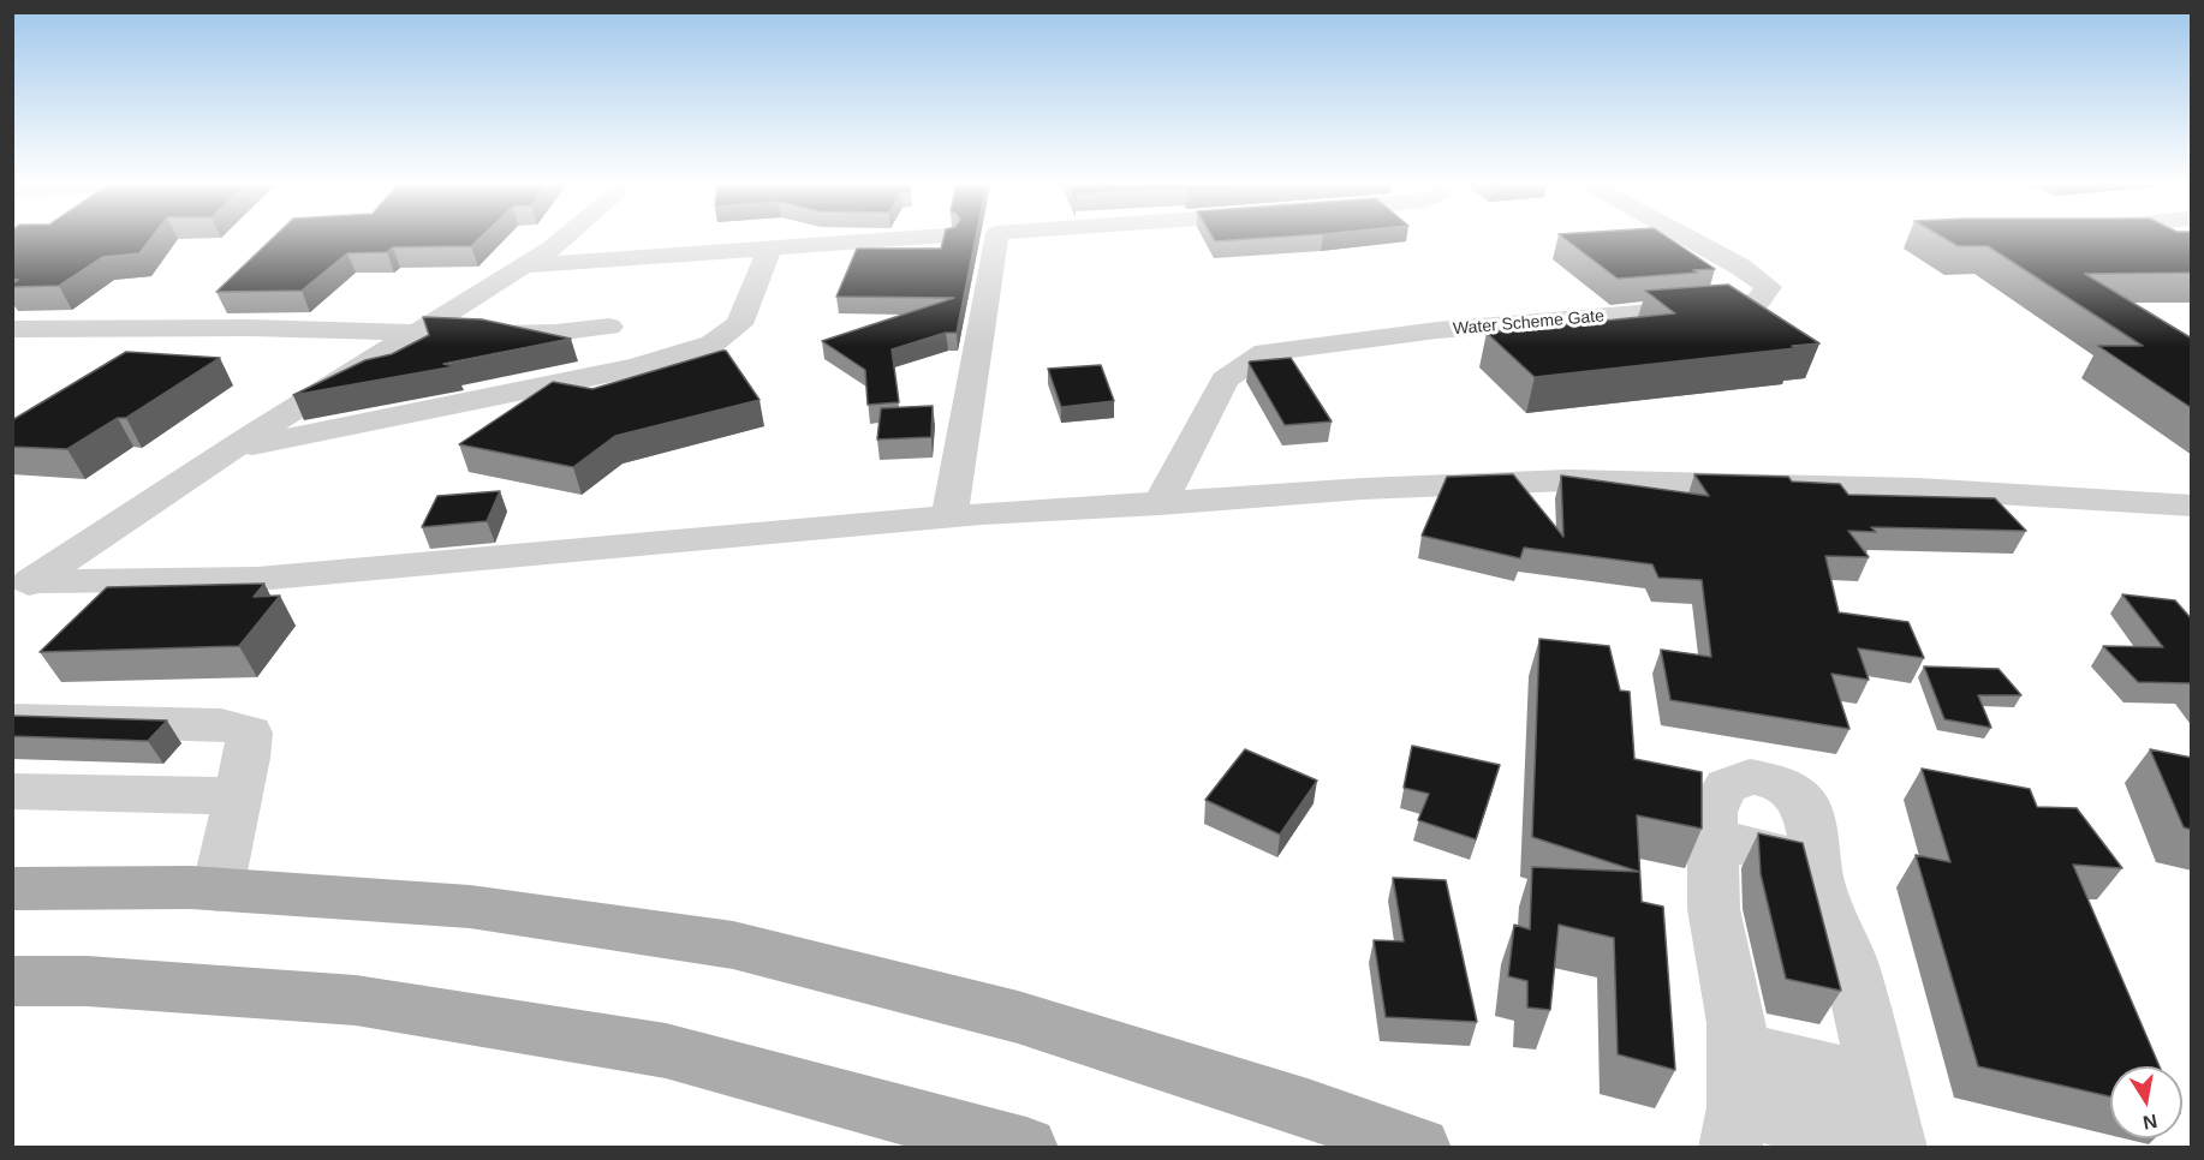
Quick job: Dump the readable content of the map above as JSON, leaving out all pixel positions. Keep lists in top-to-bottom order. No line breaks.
{"streets":{"street":["Water Scheme Gate"]},"north":"bottom"}
